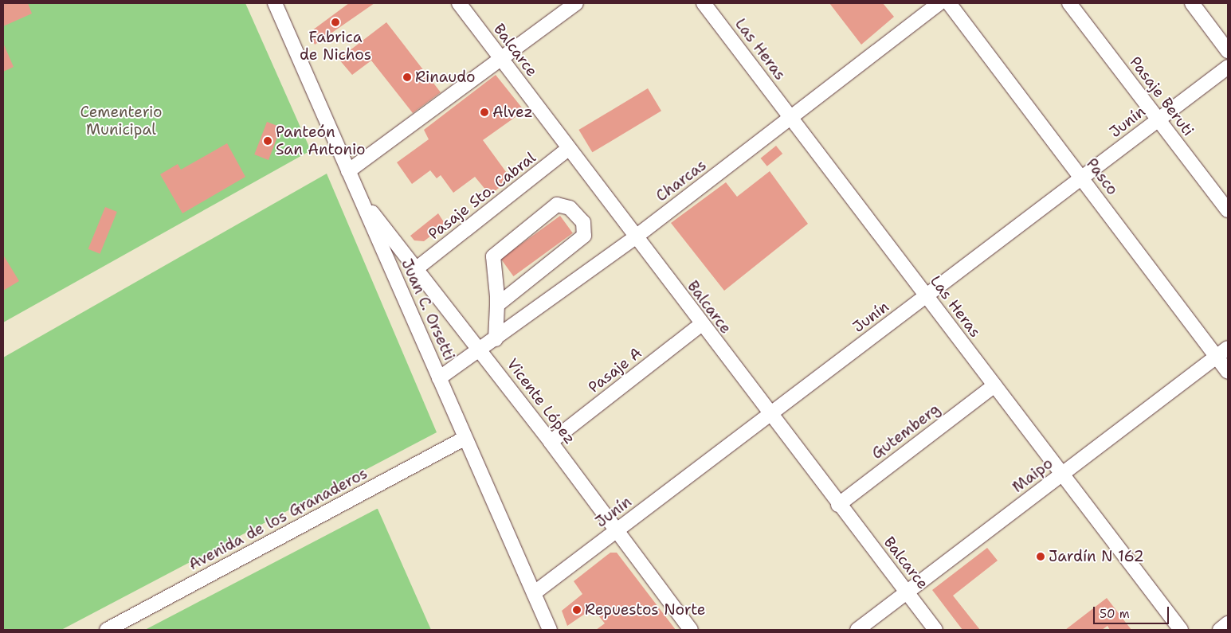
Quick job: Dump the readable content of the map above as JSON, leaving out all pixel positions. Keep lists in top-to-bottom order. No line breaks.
{"streets":{"street":["Las Heras","Balcarce","Pasaje Beruti","Junín","Pasco","Charcas","Pasaje Sto. Cabral","Juan C. Orsetti","Pasaje A","Vicente López","Gutemberg","Maipo","Avenida de los Granaderos"]},"crossings":[["Las Heras","Junín"],["Las Heras","Charcas"],["Las Heras","Gutemberg"],["Las Heras","Maipo"],["Balcarce","Junín"],["Balcarce","Charcas"],["Balcarce","Pasaje Sto. Cabral"],["Balcarce","Pasaje A"],["Balcarce","Gutemberg"],["Balcarce","Maipo"],["Pasaje Beruti","Junín"],["Junín","Pasco"],["Junín","Juan C. Orsetti"],["Junín","Vicente López"],["Pasco","Maipo"],["Charcas","Juan C. Orsetti"],["Charcas","Vicente López"],["Pasaje Sto. Cabral","Vicente López"],["Juan C. Orsetti","Vicente López"],["Juan C. Orsetti","Avenida de los Granaderos"],["Pasaje A","Vicente López"]],"parks":["Cementerio Municipal"],"places":["Fabrica de Nichos","Rinaudo","Alvez","Panteón San Antonio","Jardín N 162","Repuestos Norte"],"scale_bar":"50 m"}
